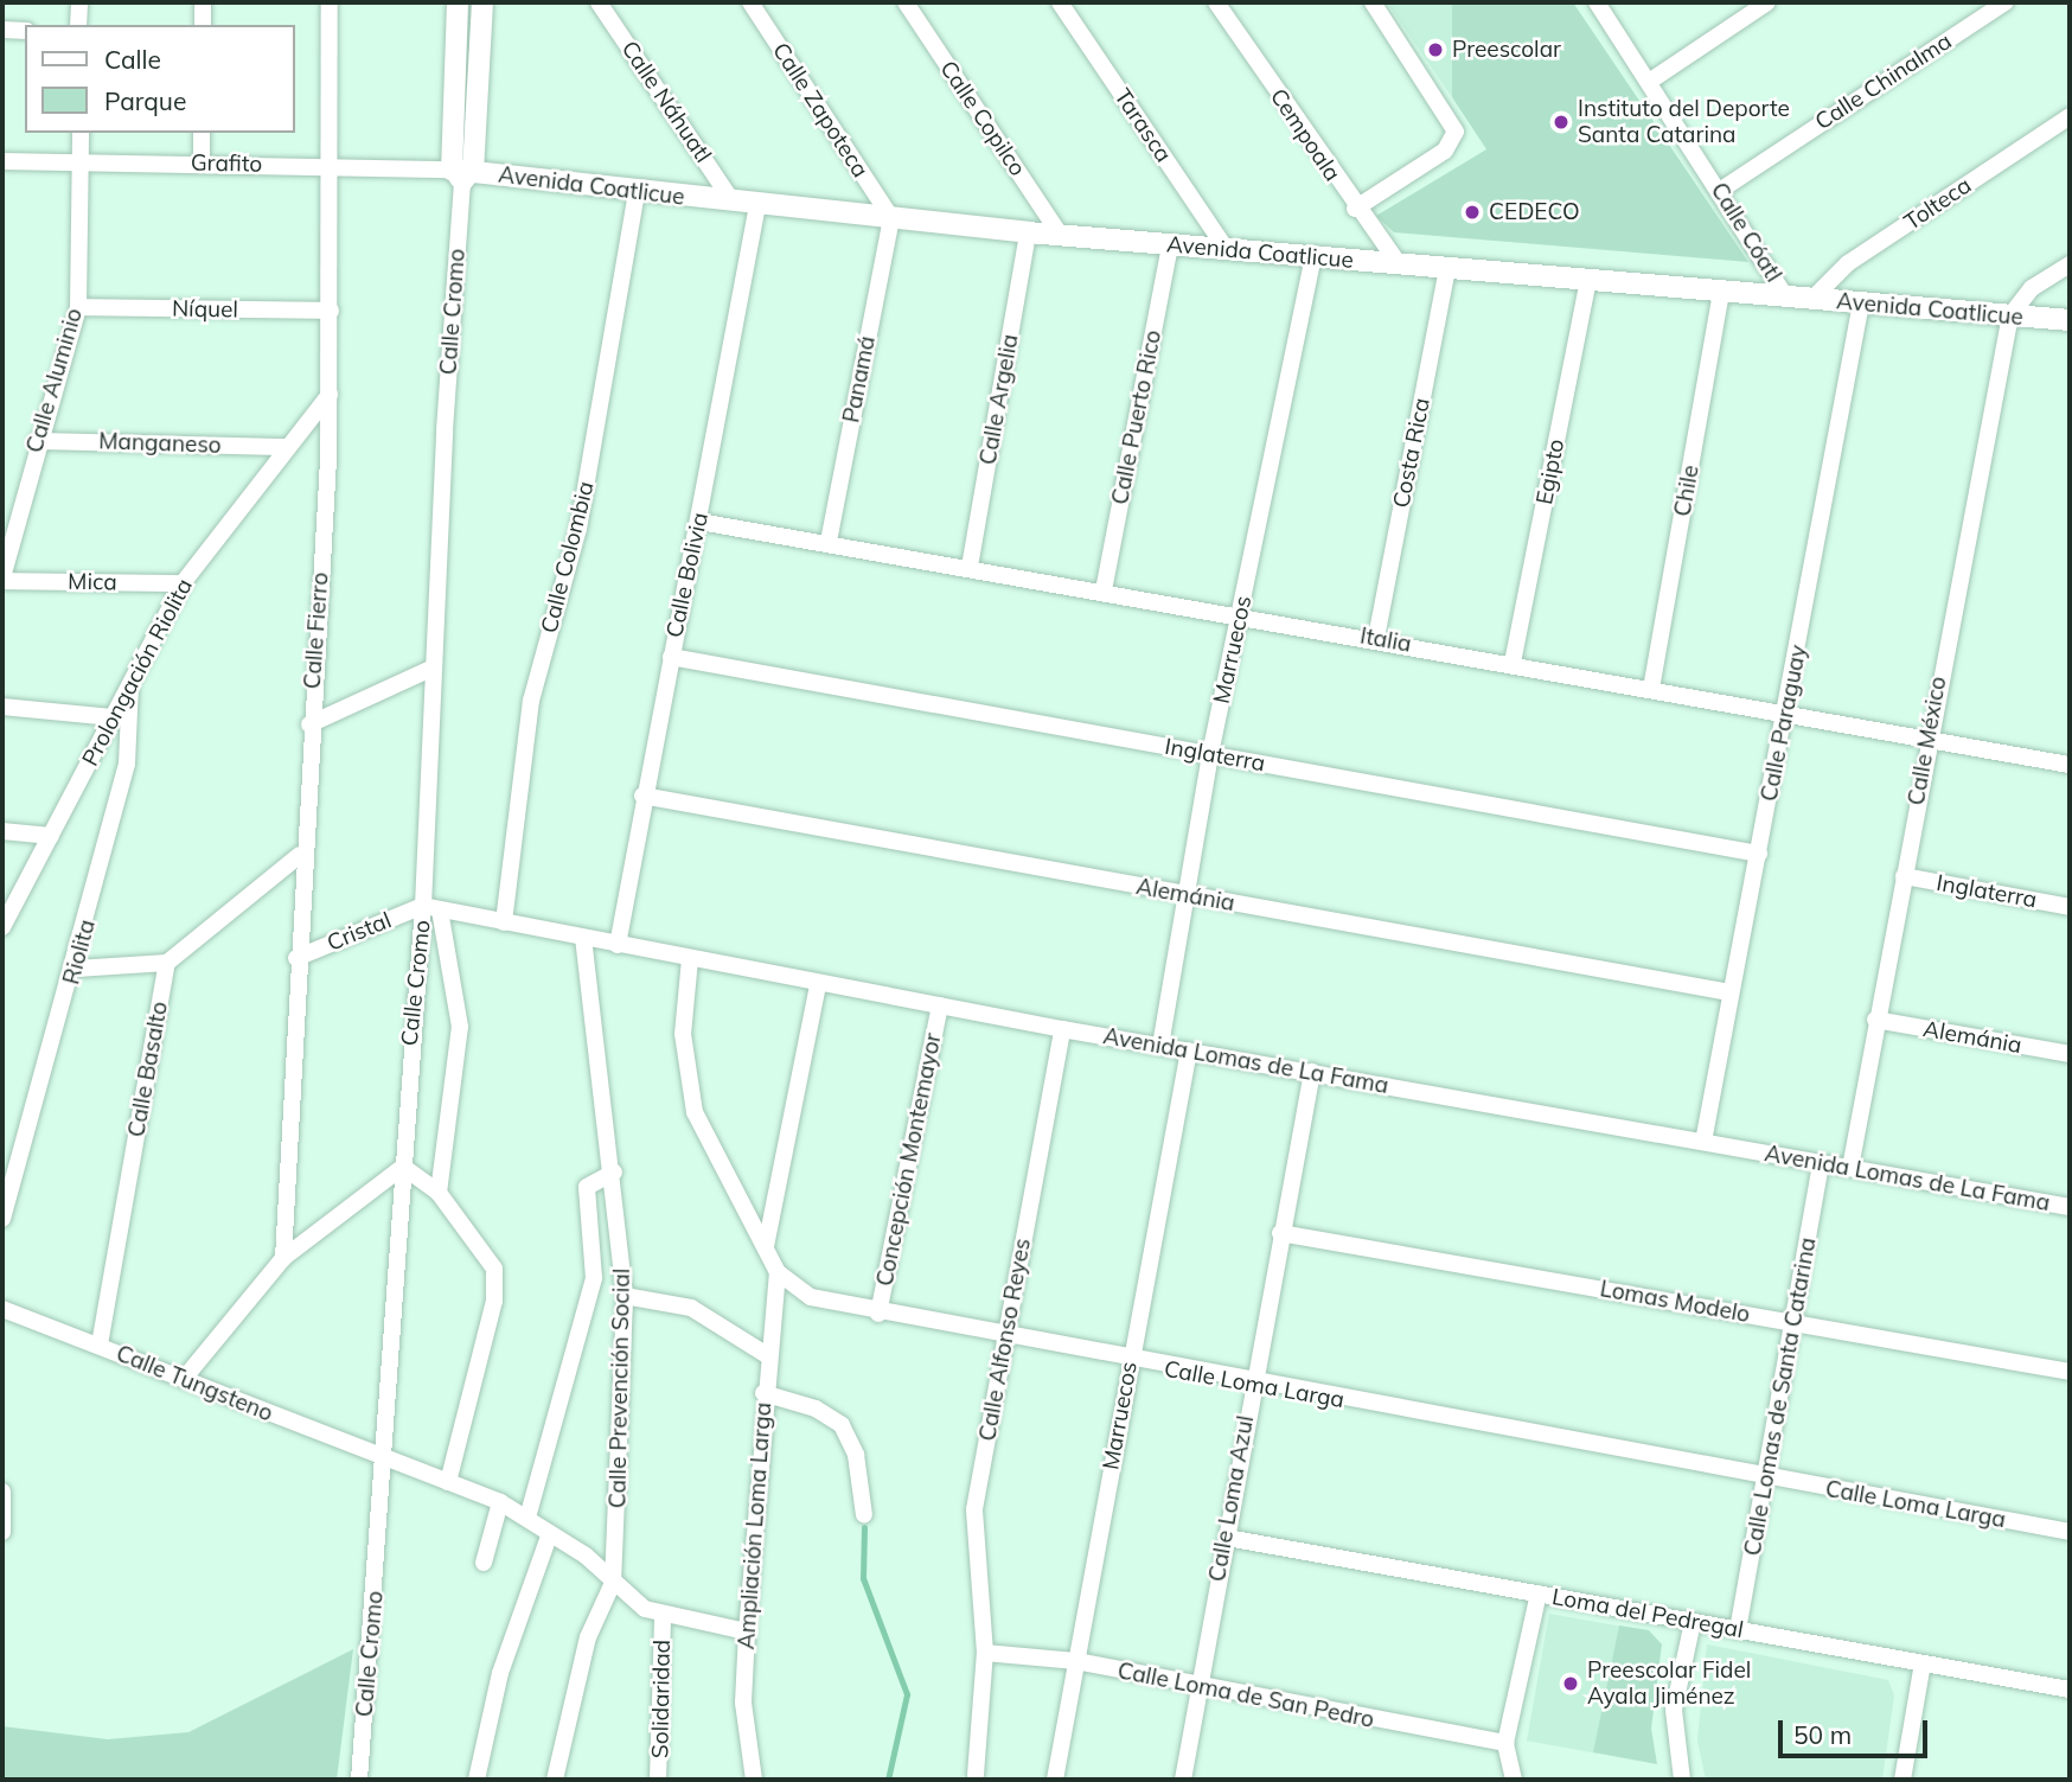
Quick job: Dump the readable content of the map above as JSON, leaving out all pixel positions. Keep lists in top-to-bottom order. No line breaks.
{"streets":{"street":["Calle Chinalma","Calle Náhuatl","Calle Zapoteca","Calle Copilco","Tarasca","Cempoala","Grafito","Avenida Coatlicue","Tolteca","Calle Cóatl","Níquel","Calle Cromo","Panamá","Calle Aluminio","Calle Argelia","Calle Puerto Rico","Manganeso","Costa Rica","Egipto","Chile","Calle Colombia","Calle Bolivia","Mica","Calle Fierro","Italia","Marruecos","Prolongación Riolita","Calle Paraguay","Calle México","Inglaterra","Alemánia","Cristal","Riolita","Avenida Lomas de La Fama","Calle Basalto","Concepción Montemayor","Lomas Modelo","Calle Alfonso Reyes","Calle Tungsteno","Calle Loma Larga","Calle Prevención Social","Calle Lomas de Santa Catarina","Calle Loma Azul","Ampliación Loma Larga","Loma del Pedregal","Calle Loma de San Pedro","Solidaridad"]},"crossings":[["Calle Chinalma","Calle Cóatl"],["Calle Náhuatl","Avenida Coatlicue"],["Calle Zapoteca","Avenida Coatlicue"],["Calle Zapoteca","Panamá"],["Calle Copilco","Avenida Coatlicue"],["Tarasca","Avenida Coatlicue"],["Cempoala","Avenida Coatlicue"],["Grafito","Avenida Coatlicue"],["Grafito","Calle Cromo"],["Grafito","Calle Aluminio"],["Grafito","Calle Fierro"],["Avenida Coatlicue","Tolteca"],["Avenida Coatlicue","Calle Cóatl"],["Avenida Coatlicue","Calle Cromo"],["Avenida Coatlicue","Panamá"],["Avenida Coatlicue","Calle Argelia"],["Avenida Coatlicue","Calle Puerto Rico"],["Avenida Coatlicue","Costa Rica"],["Avenida Coatlicue","Egipto"],["Avenida Coatlicue","Chile"],["Avenida Coatlicue","Calle Colombia"],["Avenida Coatlicue","Calle Bolivia"],["Avenida Coatlicue","Marruecos"],["Avenida Coatlicue","Calle Paraguay"],["Avenida Coatlicue","Calle México"],["Níquel","Calle Aluminio"],["Níquel","Calle Fierro"],["Calle Cromo","Cristal"],["Calle Cromo","Avenida Lomas de La Fama"],["Calle Cromo","Calle Tungsteno"],["Panamá","Italia"],["Calle Aluminio","Manganeso"],["Calle Aluminio","Mica"],["Calle Argelia","Italia"],["Calle Puerto Rico","Italia"],["Manganeso","Prolongación Riolita"],["Costa Rica","Italia"],["Egipto","Italia"],["Chile","Italia"],["Calle Colombia","Avenida Lomas de La Fama"],["Calle Bolivia","Italia"],["Calle Bolivia","Inglaterra"],["Calle Bolivia","Alemánia"],["Calle Bolivia","Avenida Lomas de La Fama"],["Mica","Prolongación Riolita"],["Calle Fierro","Prolongación Riolita"],["Calle Fierro","Cristal"],["Italia","Marruecos"],["Italia","Calle Paraguay"],["Italia","Calle México"],["Marruecos","Inglaterra"],["Marruecos","Alemánia"],["Marruecos","Avenida Lomas de La Fama"],["Marruecos","Calle Loma Larga"],["Marruecos","Calle Loma de San Pedro"],["Prolongación Riolita","Riolita"],["Calle Paraguay","Inglaterra"],["Calle Paraguay","Alemánia"],["Calle Paraguay","Avenida Lomas de La Fama"],["Calle México","Inglaterra"],["Calle México","Alemánia"],["Calle México","Avenida Lomas de La Fama"],["Cristal","Avenida Lomas de La Fama"],["Avenida Lomas de La Fama","Concepción Montemayor"],["Avenida Lomas de La Fama","Calle Alfonso Reyes"],["Avenida Lomas de La Fama","Calle Loma Larga"],["Avenida Lomas de La Fama","Calle Prevención Social"],["Avenida Lomas de La Fama","Calle Lomas de Santa Catarina"],["Avenida Lomas de La Fama","Calle Loma Azul"],["Calle Basalto","Calle Tungsteno"],["Concepción Montemayor","Calle Loma Larga"],["Lomas Modelo","Calle Lomas de Santa Catarina"],["Lomas Modelo","Calle Loma Azul"],["Calle Alfonso Reyes","Calle Loma Larga"],["Calle Alfonso Reyes","Calle Loma de San Pedro"],["Calle Loma Larga","Calle Lomas de Santa Catarina"],["Calle Loma Larga","Calle Loma Azul"],["Calle Loma Larga","Ampliación Loma Larga"],["Calle Lomas de Santa Catarina","Loma del Pedregal"],["Calle Loma Azul","Loma del Pedregal"],["Calle Loma Azul","Calle Loma de San Pedro"]],"places":["Preescolar","Instituto del Deporte Santa Catarina","CEDECO","Preescolar Fidel Ayala Jiménez"],"legend":["Calle","Parque"],"scale_bar":"50 m"}
